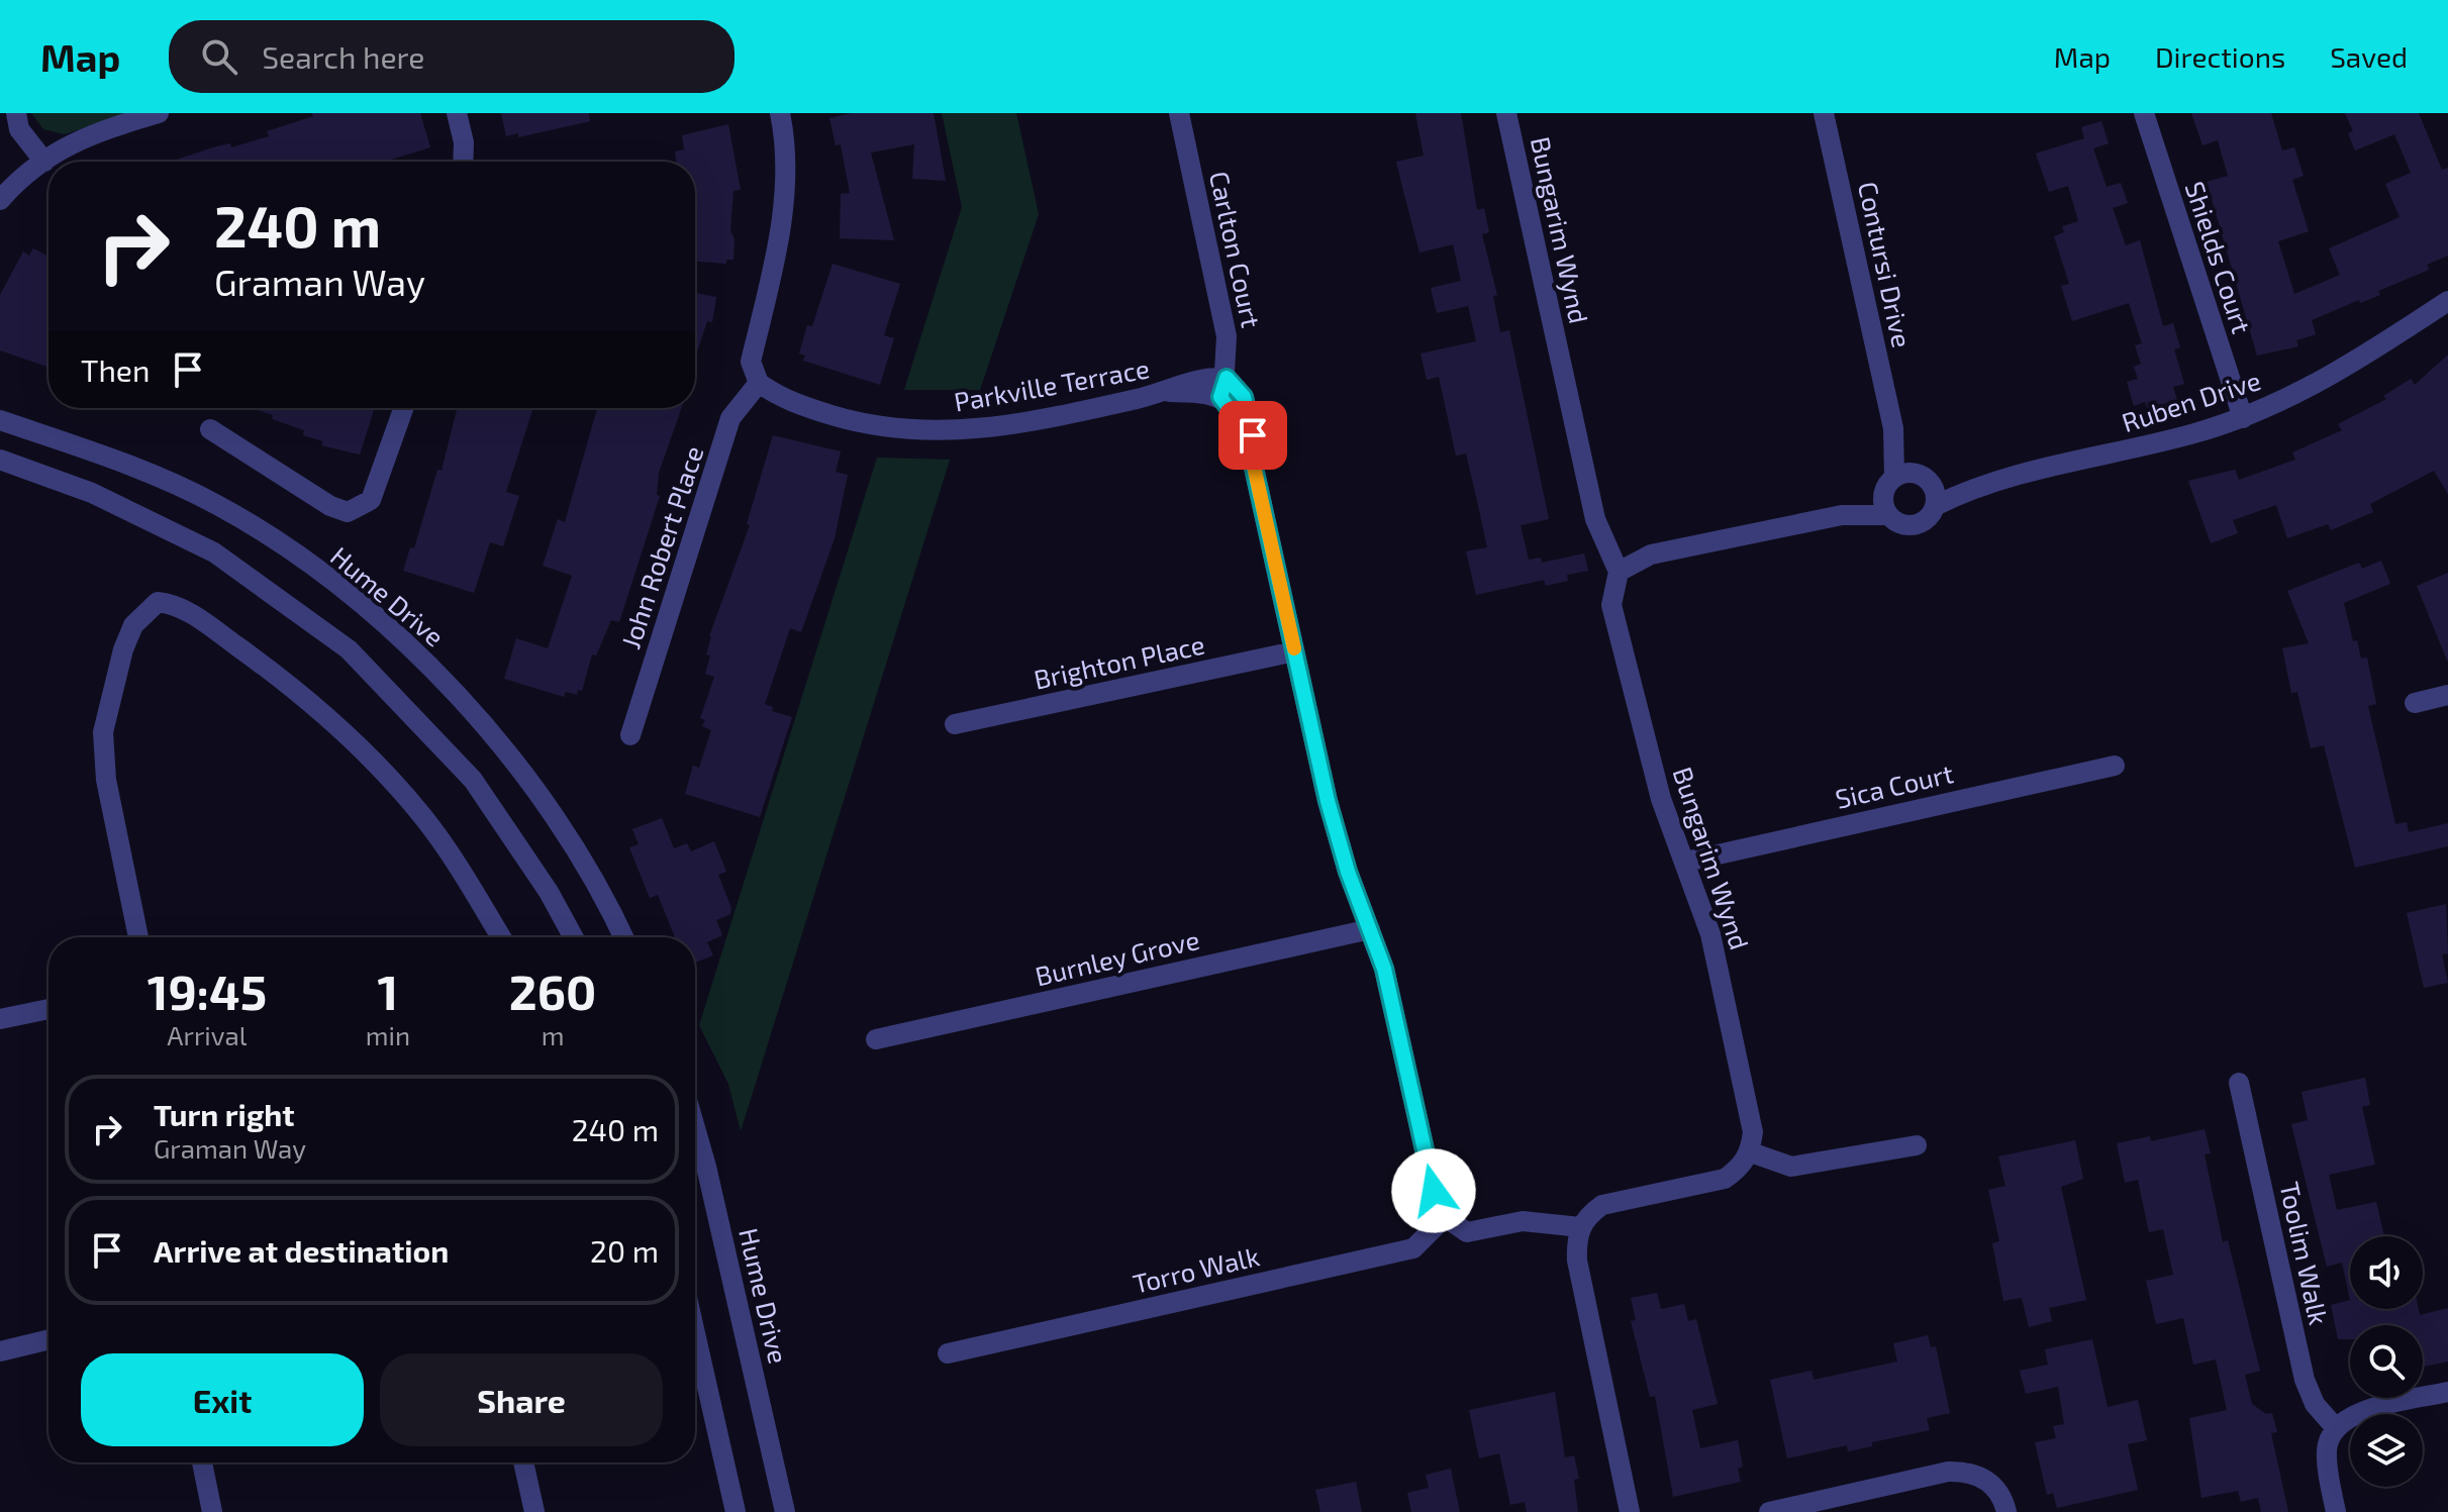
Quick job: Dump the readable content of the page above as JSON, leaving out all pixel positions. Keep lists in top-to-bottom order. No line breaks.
{"streets":{"street":["Bungarim Wynd","Carlton Court","Shields Court","Contursi Drive","Parkville Terrace","Ruben Drive","John Robert Place","Hume Drive","Brighton Place","Sica Court","Burnley Grove","Toolim Walk","Torro Walk"]},"crossings":[["Bungarim Wynd","Sica Court"],["Carlton Court","Parkville Terrace"],["Shields Court","Ruben Drive"],["Contursi Drive","Ruben Drive"],["Parkville Terrace","John Robert Place"]],"page":{"header":"Map","search":"Search here","nav":["Map","Directions","Saved"],"turn":["240 m","Graman Way"],"then":"Then","eta":["19:45","Arrival","1","min","260","m"],"list":[{"name":"Turn right","note":"Graman Way","value":"240 m"},{"name":"Arrive at destination","value":"20 m"}],"buttons":["Exit","Share"]}}
